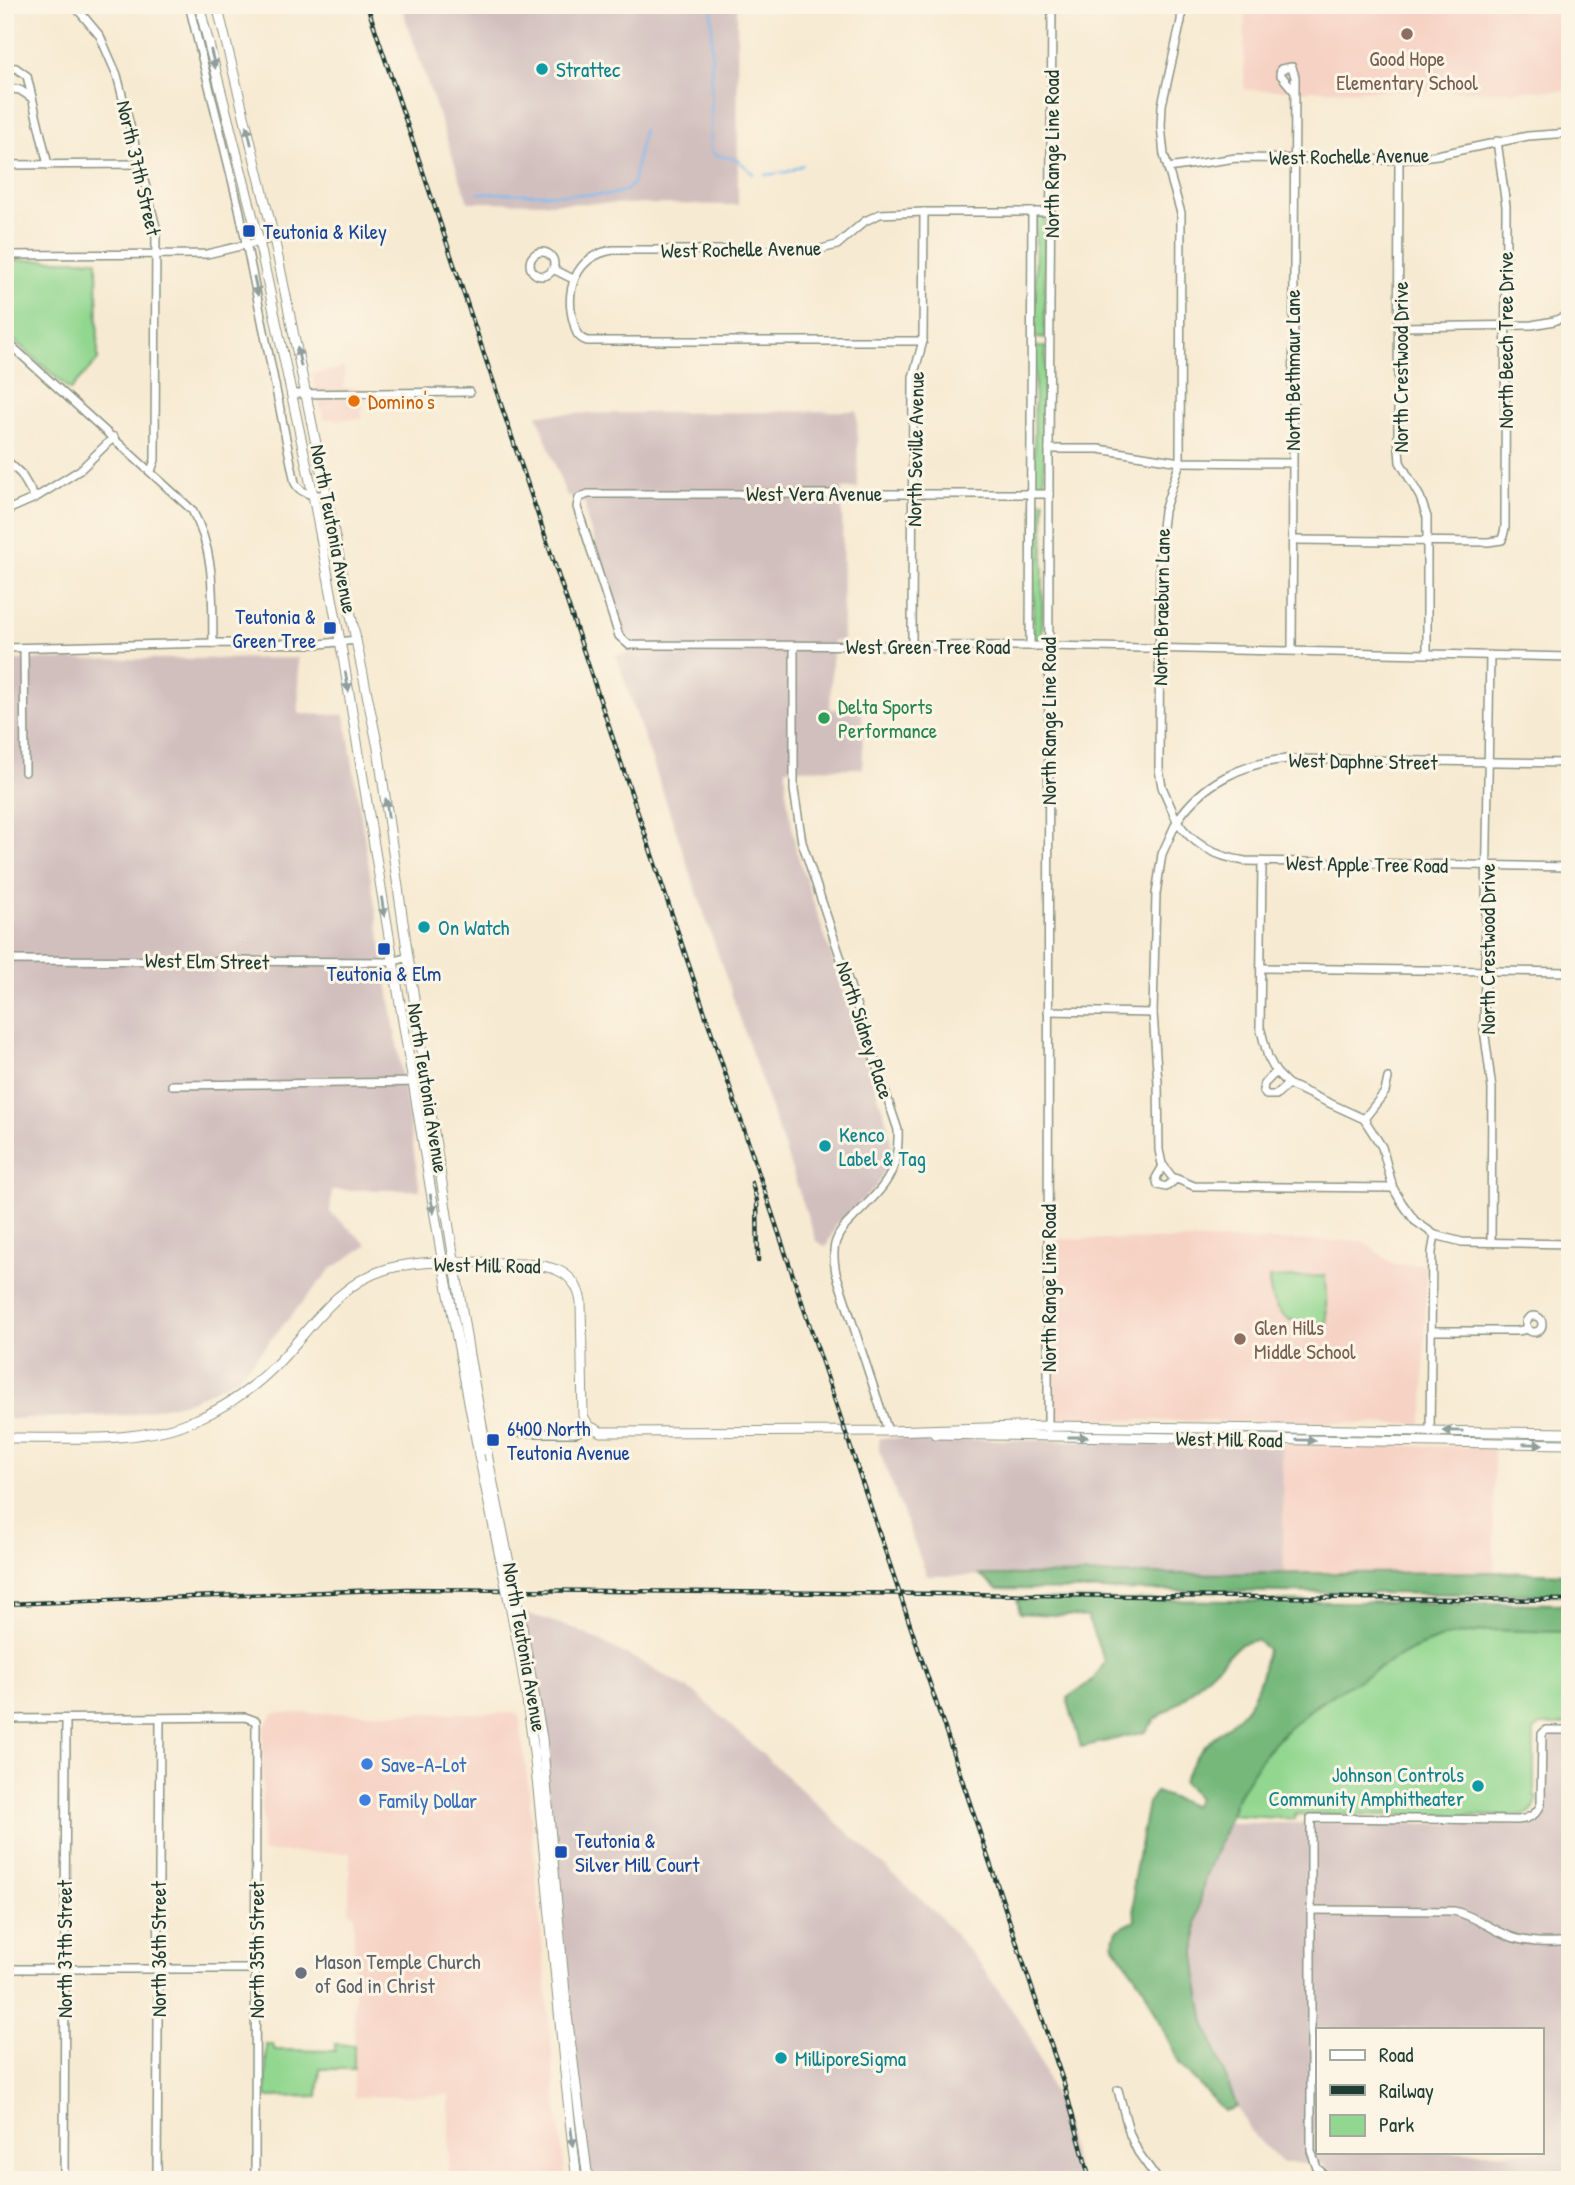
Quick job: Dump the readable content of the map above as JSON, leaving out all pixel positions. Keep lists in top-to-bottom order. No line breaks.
{"streets":{"main road":["North Teutonia Avenue","West Mill Road"],"street":["North Range Line Road","West Rochelle Avenue","North 37th Street","North Beech Tree Drive","North Crestwood Drive","North Bethmaur Lane","North Seville Avenue","West Vera Avenue","North Braeburn Lane","West Green Tree Road","West Daphne Street","West Apple Tree Road","West Elm Street","North Sidney Place","North 36th Street","North 35th Street"]},"crossings":[["North Range Line Road","West Rochelle Avenue"],["North Range Line Road","West Vera Avenue"],["North Range Line Road","West Green Tree Road"],["North Range Line Road","West Mill Road"],["West Rochelle Avenue","North Beech Tree Drive"],["West Rochelle Avenue","North Crestwood Drive"],["West Rochelle Avenue","North Bethmaur Lane"],["West Rochelle Avenue","North Seville Avenue"],["West Rochelle Avenue","North Braeburn Lane"],["North Beech Tree Drive","North Crestwood Drive"],["North Crestwood Drive","West Green Tree Road"],["North Crestwood Drive","West Daphne Street"],["North Crestwood Drive","West Apple Tree Road"],["North Bethmaur Lane","West Green Tree Road"],["North Seville Avenue","West Vera Avenue"],["North Seville Avenue","West Green Tree Road"],["West Vera Avenue","West Green Tree Road"],["North Teutonia Avenue","West Elm Street"],["North Teutonia Avenue","West Mill Road"],["North Braeburn Lane","West Green Tree Road"],["North Braeburn Lane","West Daphne Street"],["North Braeburn Lane","West Apple Tree Road"],["West Green Tree Road","North Sidney Place"],["West Daphne Street","West Apple Tree Road"],["North Sidney Place","West Mill Road"],["North 36th Street","North 35th Street"]],"places":{"other":["Good Hope Elementary School","Strattec","Domino's","Delta Sports Performance","On Watch","Kenco Label & Tag","Glen Hills Middle School","Save-A-Lot","Johnson Controls Community Amphitheater","Family Dollar","Mason Temple Church of God in Christ","MilliporeSigma"],"transit":["Teutonia & Kiley","Teutonia & Green Tree","Teutonia & Elm","6400 North Teutonia Avenue","Teutonia & Silver Mill Court"]},"legend":["Road","Railway","Park"]}
